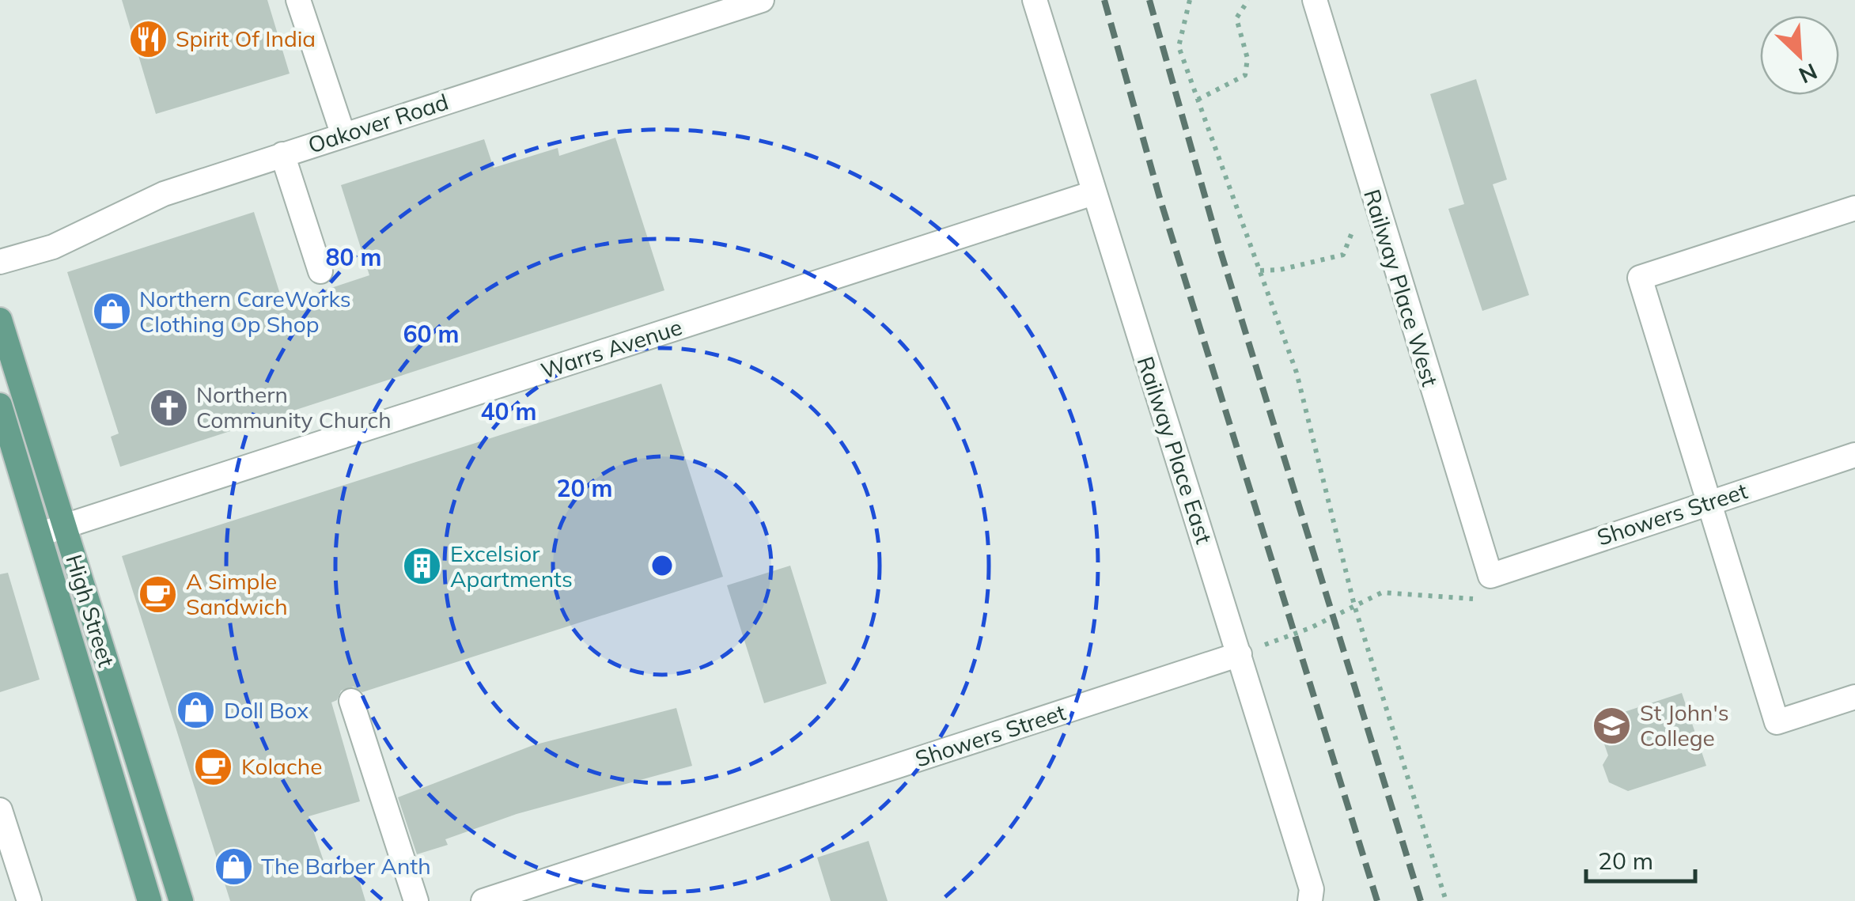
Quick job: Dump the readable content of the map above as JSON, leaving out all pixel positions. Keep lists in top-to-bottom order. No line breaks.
{"streets":{"main road":["High Street"],"street":["Oakover Road","Railway Place West","Warrs Avenue","Railway Place East","Showers Street"]},"crossings":[["Railway Place West","Showers Street"],["Warrs Avenue","Railway Place East"],["Warrs Avenue","High Street"],["Railway Place East","Showers Street"]],"places":{"restaurant":["Spirit Of India"],"shop":["Northern CareWorks Clothing Op Shop","Doll Box","The Barber Anth"],"church":["Northern Community Church"],"building":["Excelsior Apartments"],"cafe":["A Simple Sandwich","Kolache"],"school or university":["St John's College"]},"scale_bar":"20 m","north":"bottom right","rings":["80 m","60 m","40 m","20 m"]}
